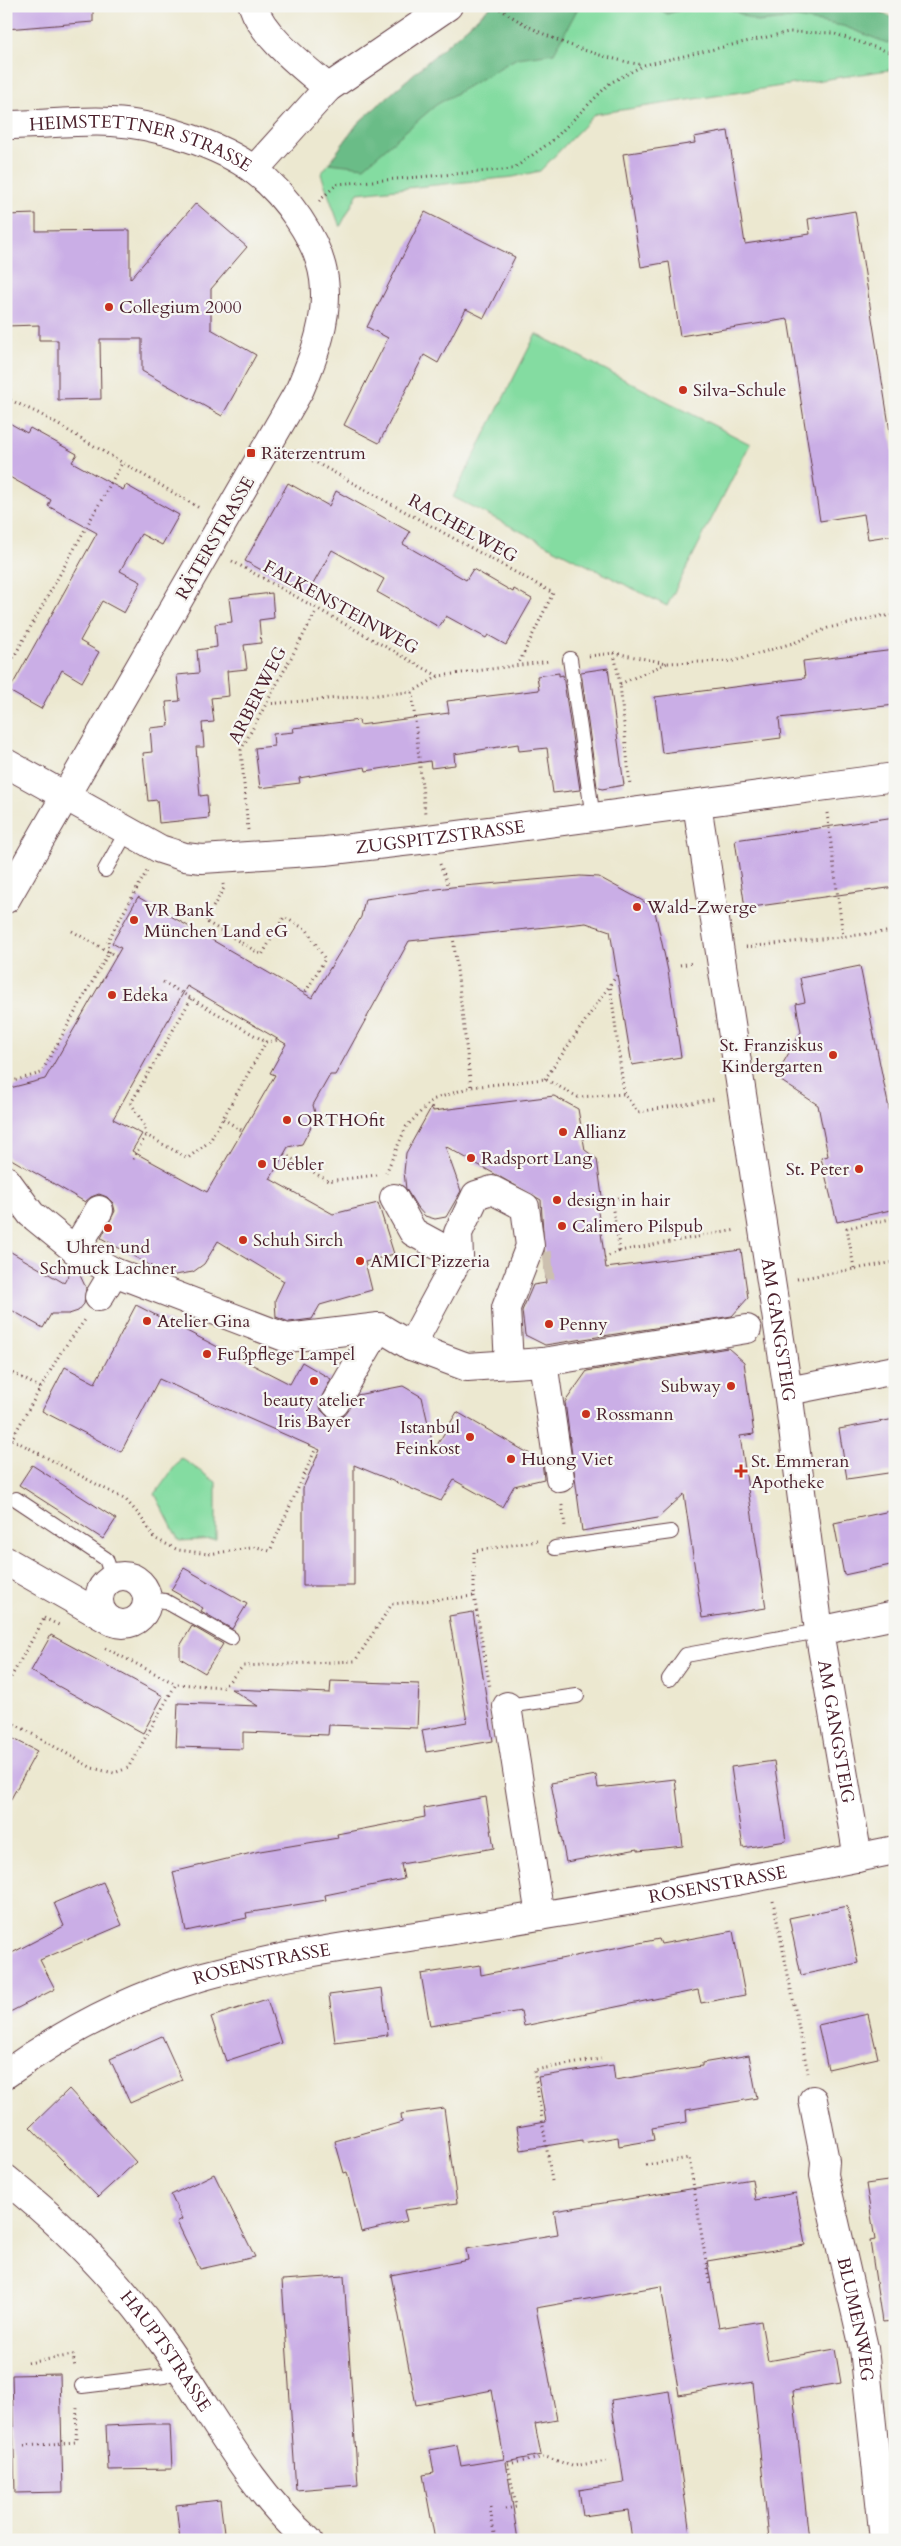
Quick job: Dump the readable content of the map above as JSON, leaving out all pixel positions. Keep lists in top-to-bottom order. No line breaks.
{"streets":{"street":["HEIMSTETTNER STRASSE","RÄTERSTRASSE","ZUGSPITZSTRASSE","AM GANGSTEIG","ROSENSTRASSE","BLUMENWEG","HAUPTSTRASSE"],"path":["RACHELWEG","FALKENSTEINWEG","ARBERWEG"]},"crossings":[["HEIMSTETTNER STRASSE","RÄTERSTRASSE"],["RÄTERSTRASSE","ZUGSPITZSTRASSE"],["FALKENSTEINWEG","ARBERWEG"],["ARBERWEG","ZUGSPITZSTRASSE"],["ZUGSPITZSTRASSE","AM GANGSTEIG"],["AM GANGSTEIG","ROSENSTRASSE"]],"places":{"other":["Collegium 2000","Silva-Schule","Wald-Zwerge","VR Bank München Land eG","Edeka","St. Franziskus Kindergarten","ORTHOfit","Allianz","Radsport Lang","Uebler","St. Peter","design in hair","Calimero Pilspub","Uhren und Schmuck Lachner","Schuh Sirch","AMICI Pizzeria","Atelier Gina","Penny","Fußpflege Lampel","beauty atelier Iris Bayer","Subway","Rossmann","Istanbul Feinkost","Huong Viet"],"transit":["Räterzentrum"],"health":["St. Emmeran Apotheke"]}}
